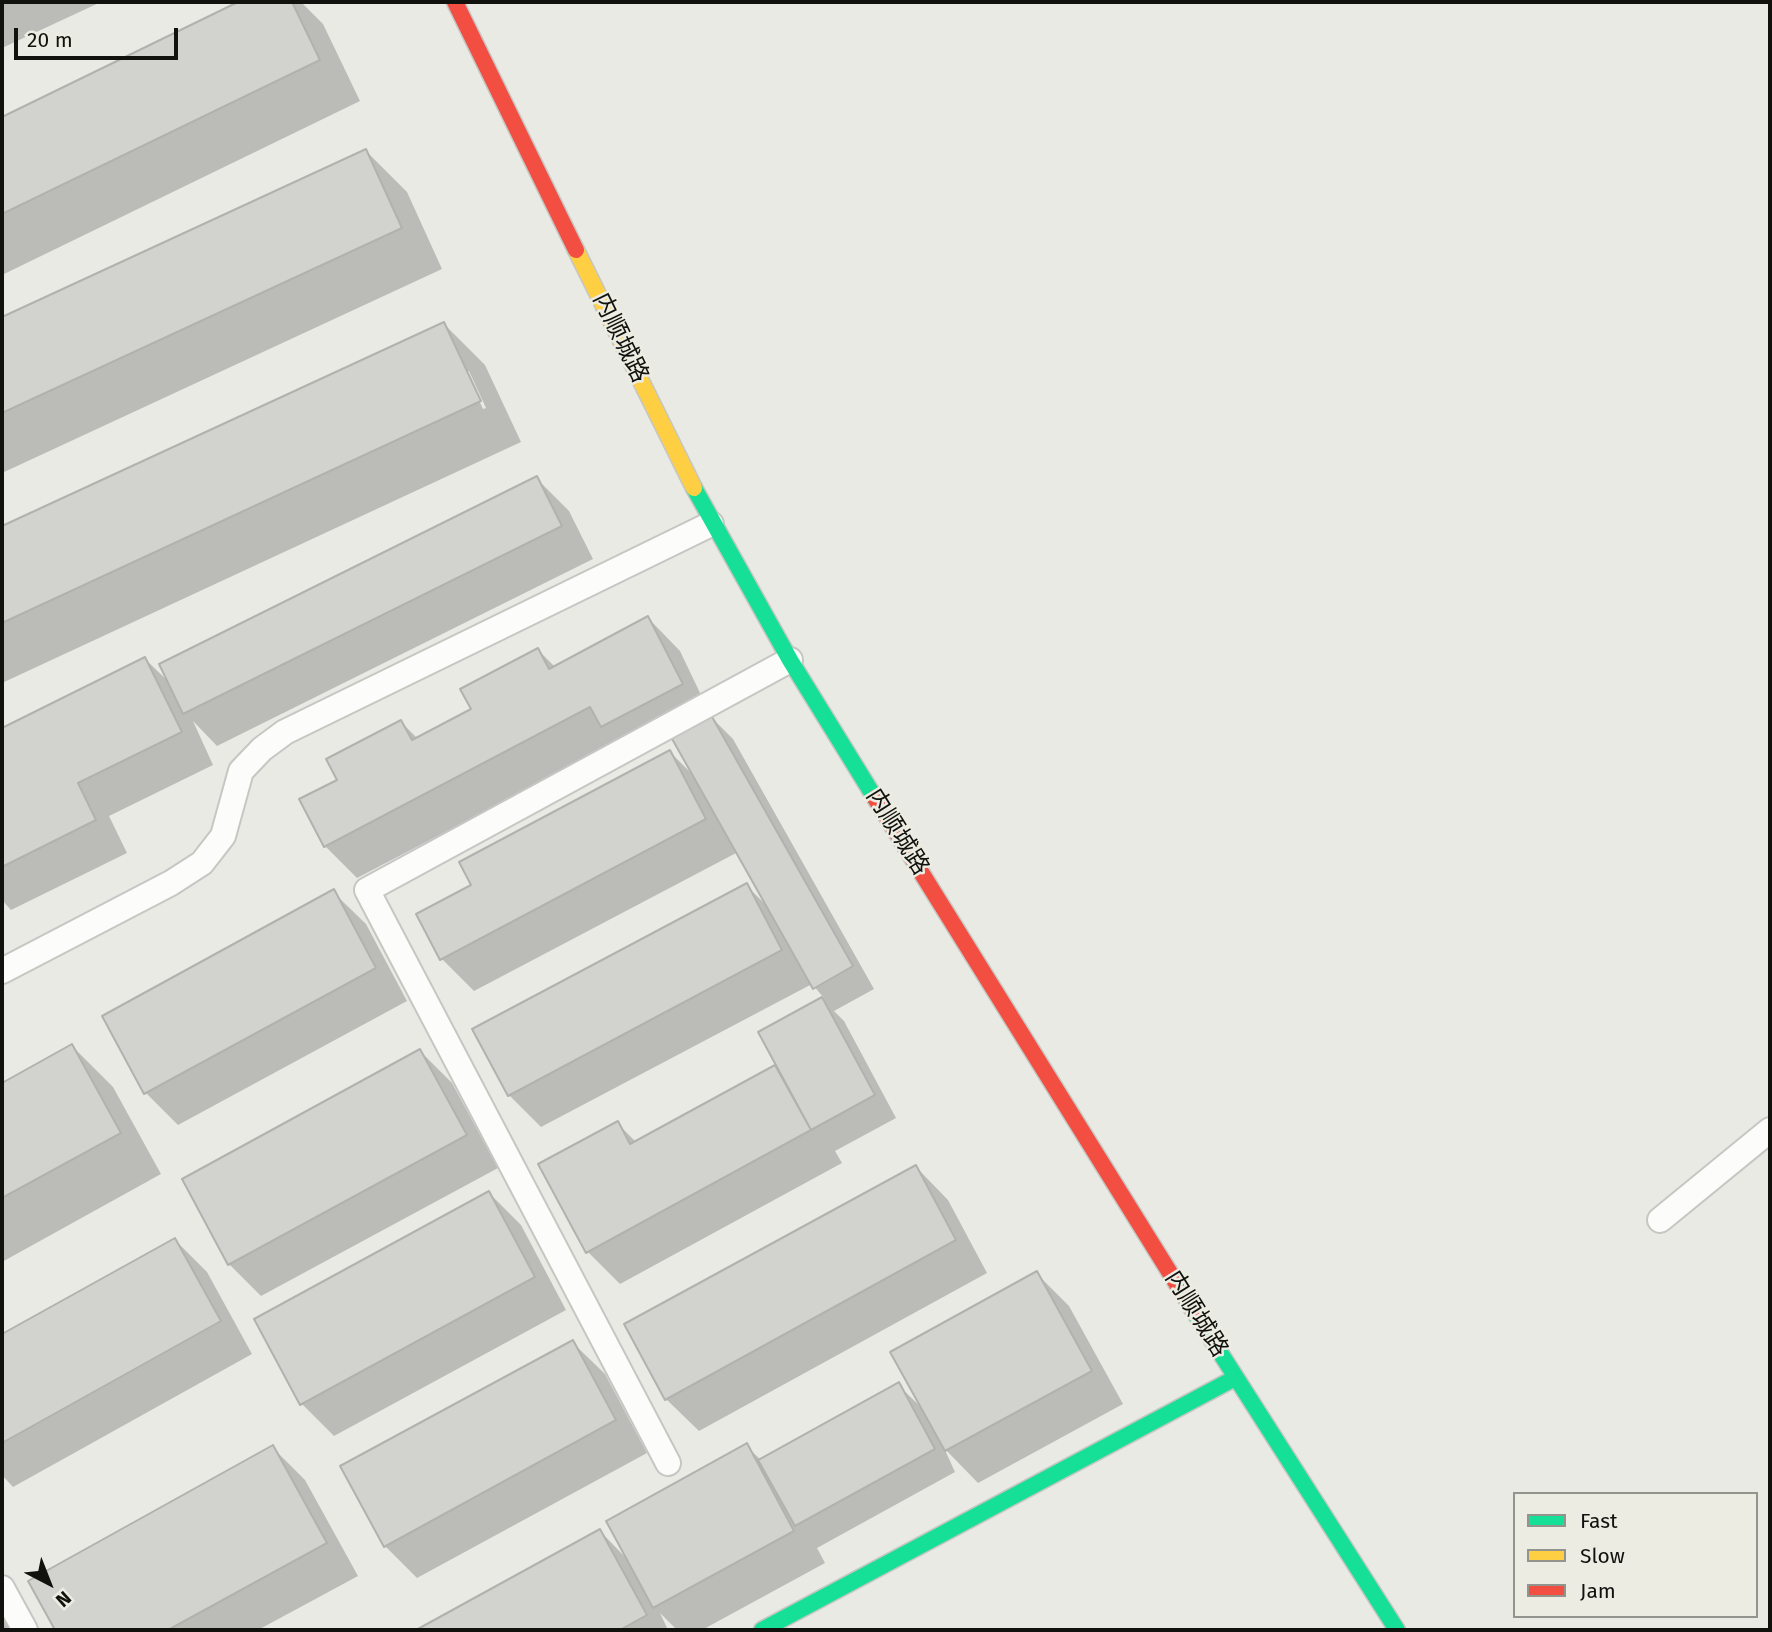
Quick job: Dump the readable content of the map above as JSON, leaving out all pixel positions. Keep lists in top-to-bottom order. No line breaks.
{"streets":{"street":["内顺城路"]},"legend":["Fast","Slow","Jam"],"scale_bar":"20 m","north":"bottom right"}
